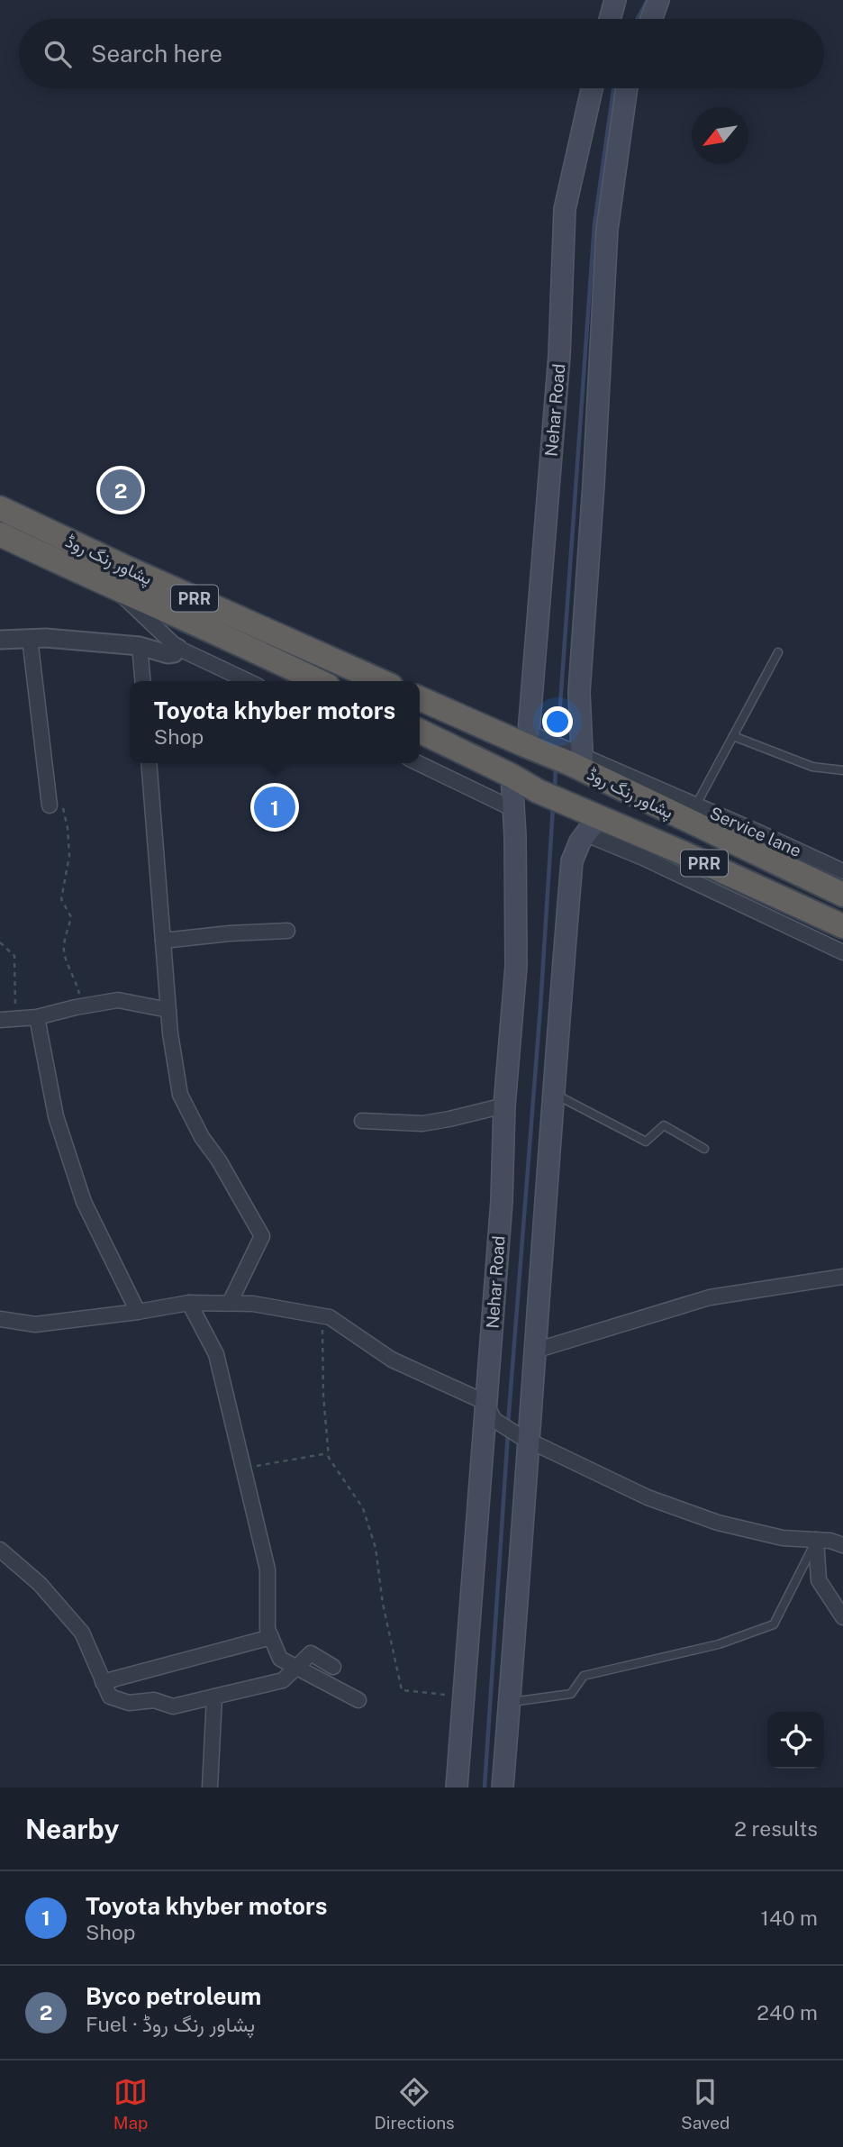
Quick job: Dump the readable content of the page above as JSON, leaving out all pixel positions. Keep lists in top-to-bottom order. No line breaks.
{"streets":{"highway":["پشاور رنگ روڈ","PRR"],"main road":["Nehar Road"],"street":["Service lane"]},"crossings":[["Nehar Road","پشاور رنگ روڈ"],["پشاور رنگ روڈ","Service lane"]],"north":"bottom left","page":{"search":"Search here","pins":["2","1"],"popup":["Toyota khyber motors","Shop"],"heading":["Nearby","2 results"],"list":[{"mark":"1","name":"Toyota khyber motors","note":"Shop","value":"140 m"},{"mark":"2","name":"Byco petroleum","note":"Fuel · پشاور رنگ روڈ","value":"240 m"}],"nav":["Map","Directions","Saved"]}}
